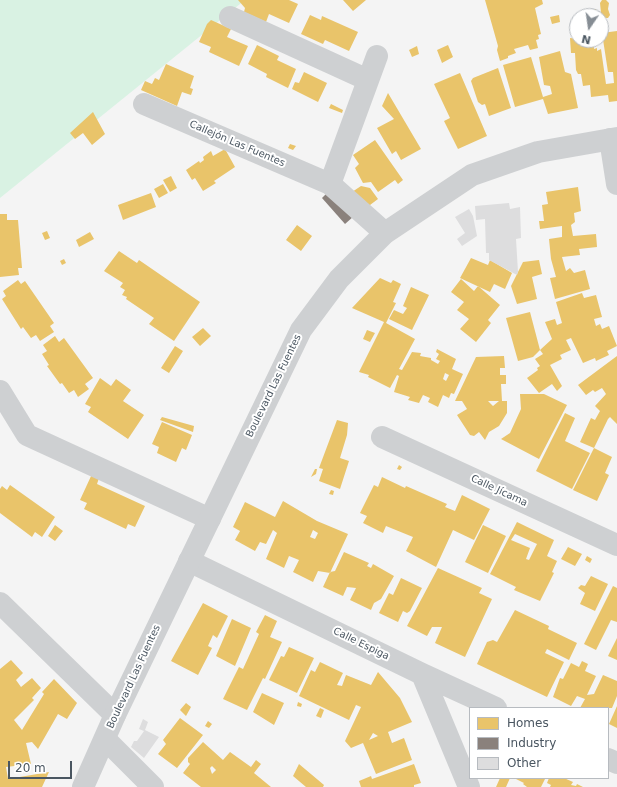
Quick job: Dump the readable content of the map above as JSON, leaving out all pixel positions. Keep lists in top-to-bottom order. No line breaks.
{"streets":{"street":["Callejón Las Fuentes","Boulevard Las Fuentes","Calle Jícama","Calle Espiga"]},"crossings":[["Callejón Las Fuentes","Boulevard Las Fuentes"],["Boulevard Las Fuentes","Calle Espiga"]],"legend":["Homes","Industry","Other"],"scale_bar":"20 m","north":"bottom"}
